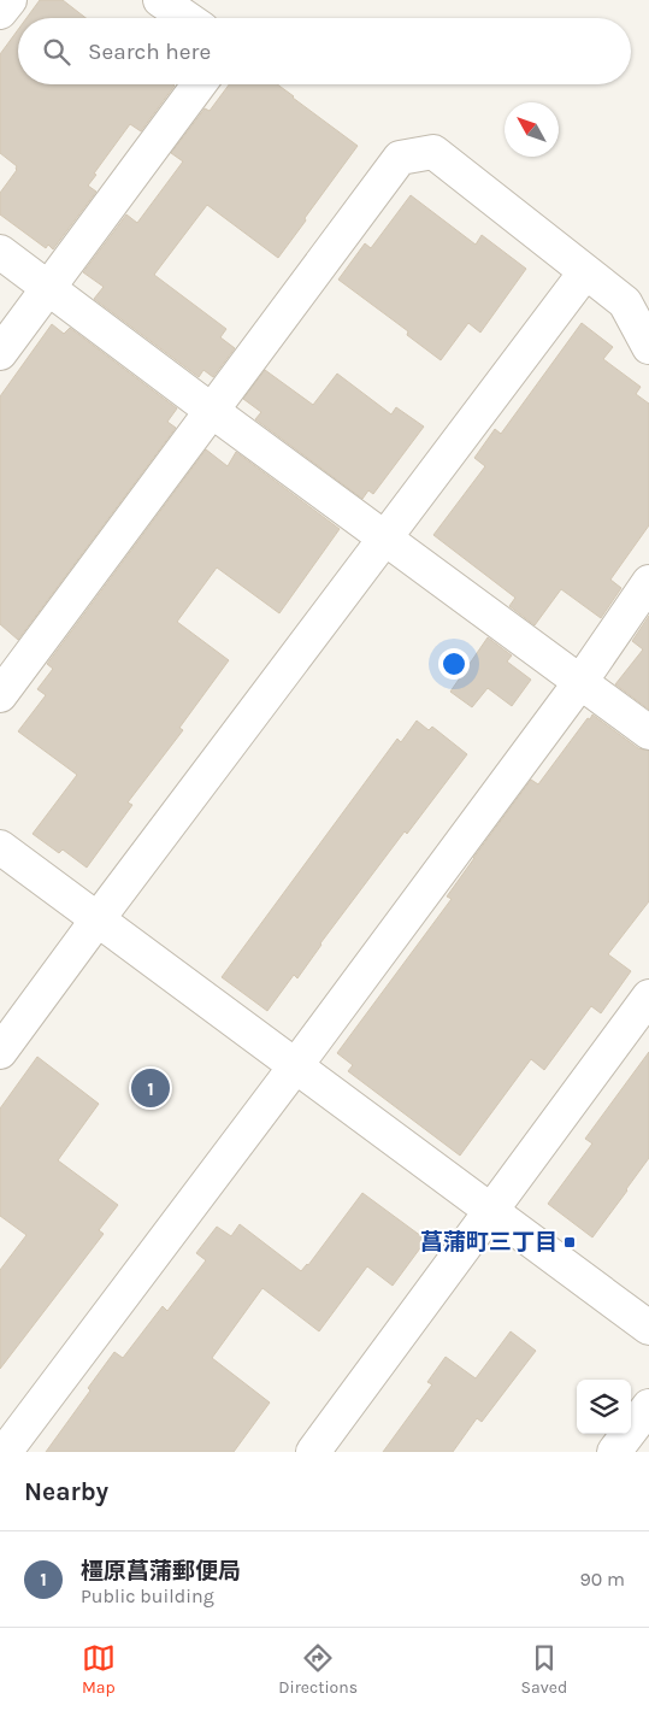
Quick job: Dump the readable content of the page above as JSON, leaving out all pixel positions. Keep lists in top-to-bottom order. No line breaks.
{"places":{"transit":["菖蒲町三丁目"]},"north":"top left","page":{"search":"Search here","pins":"1","heading":"Nearby","list":[{"mark":"1","name":"橿原菖蒲郵便局","note":"Public building","value":"90 m"}],"nav":["Map","Directions","Saved"]}}
